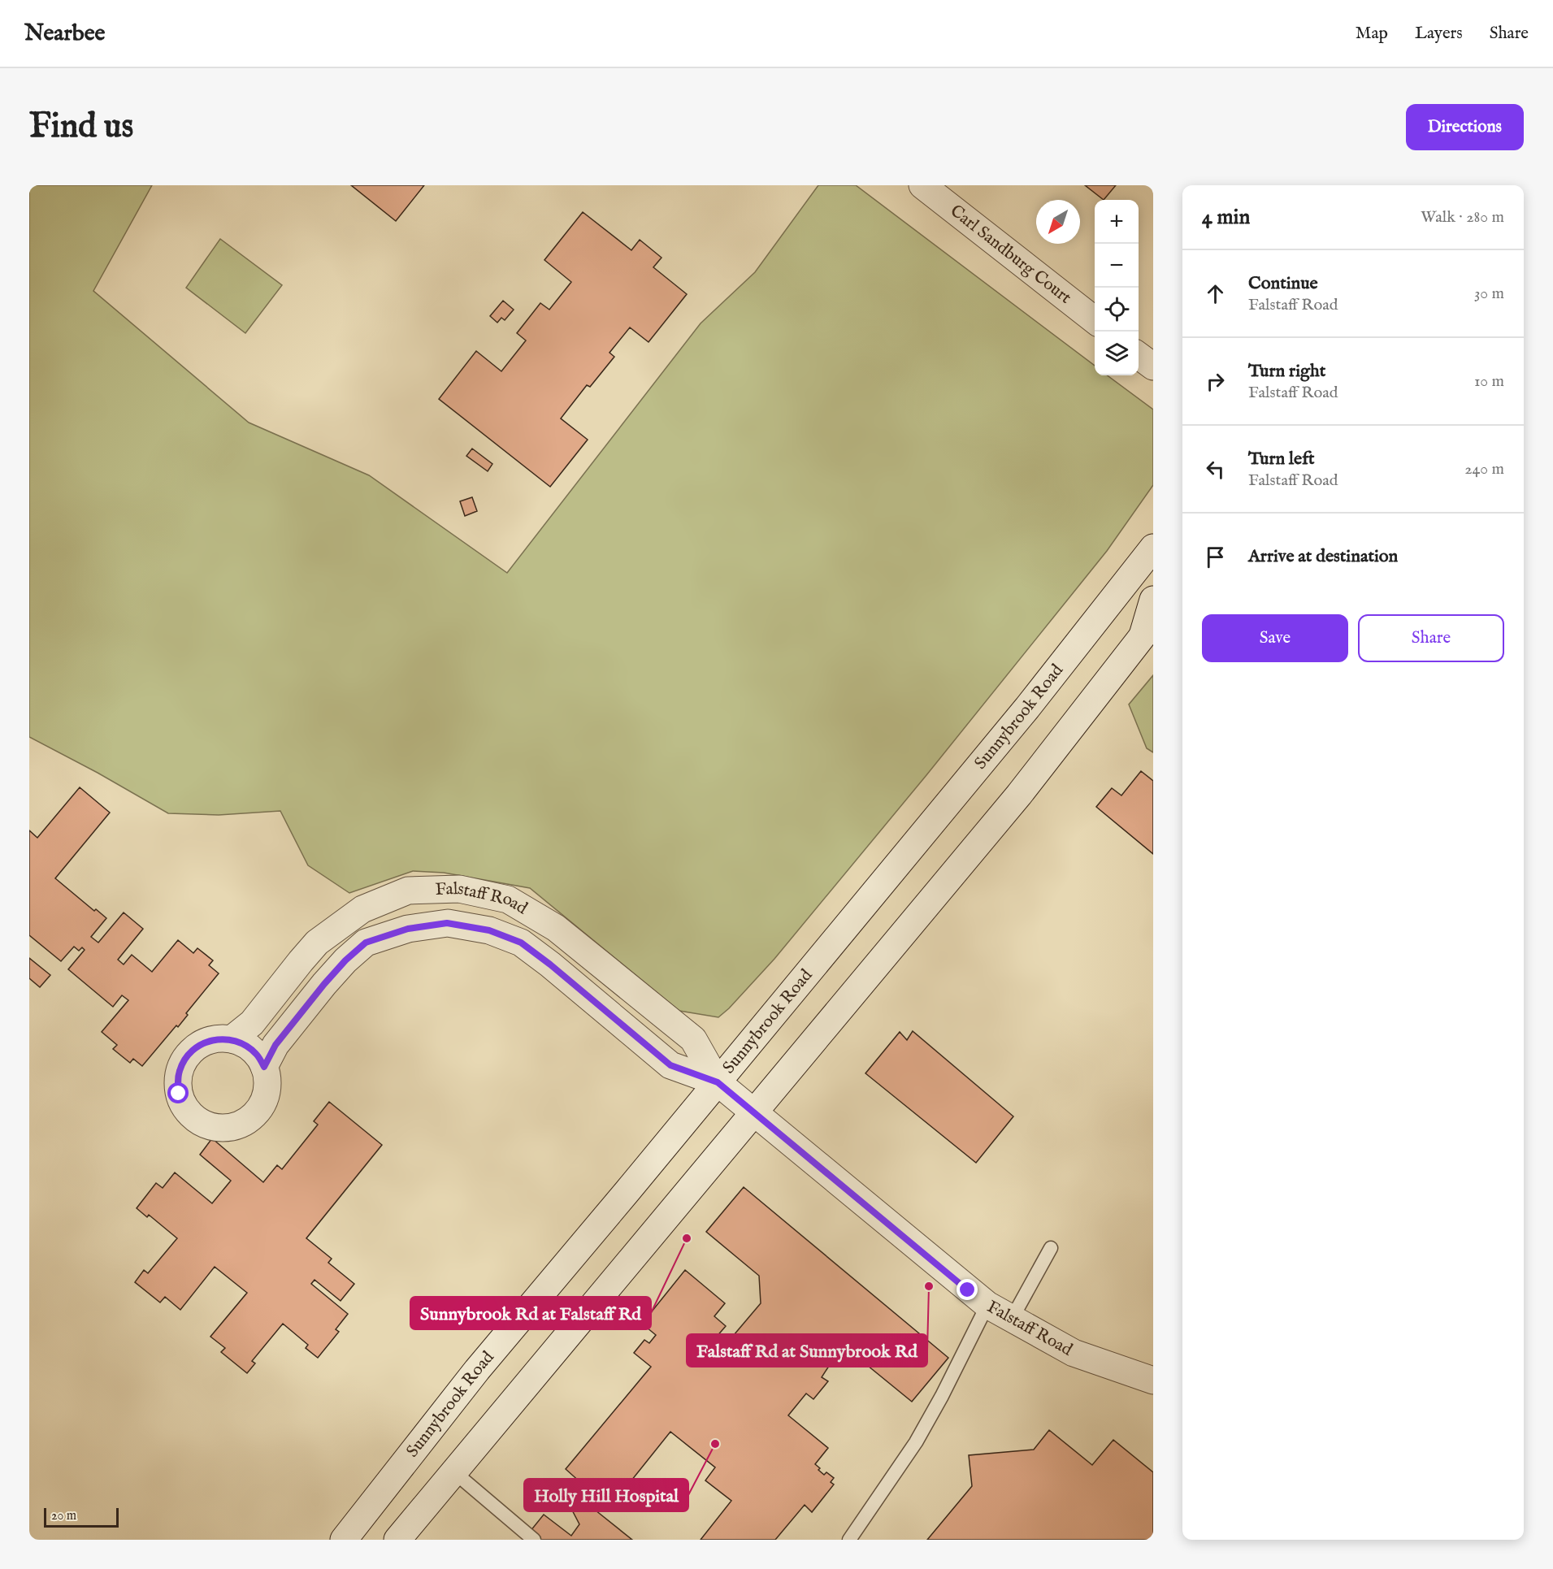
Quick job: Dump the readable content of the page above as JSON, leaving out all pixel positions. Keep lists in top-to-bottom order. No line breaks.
{"streets":{"main road":["Carl Sandburg Court","Sunnybrook Road","Falstaff Road"]},"crossings":[["Sunnybrook Road","Falstaff Road"]],"places":["Sunnybrook Rd at Falstaff Rd","Falstaff Rd at Sunnybrook Rd","Holly Hill Hospital"],"scale_bar":"20 m","north":"bottom left","page":{"header":"Nearbee","nav":["Map","Layers","Share"],"buttons":["Directions",["Save","Share"]],"title":"Find us","heading":["4 min","Walk · 280 m"],"map_buttons":["+","−"],"list":[["Continue","Falstaff Road","30 m"],["Turn right","Falstaff Road","10 m"],["Turn left","Falstaff Road","240 m"],"Arrive at destination"],"scale":"20 m"}}
